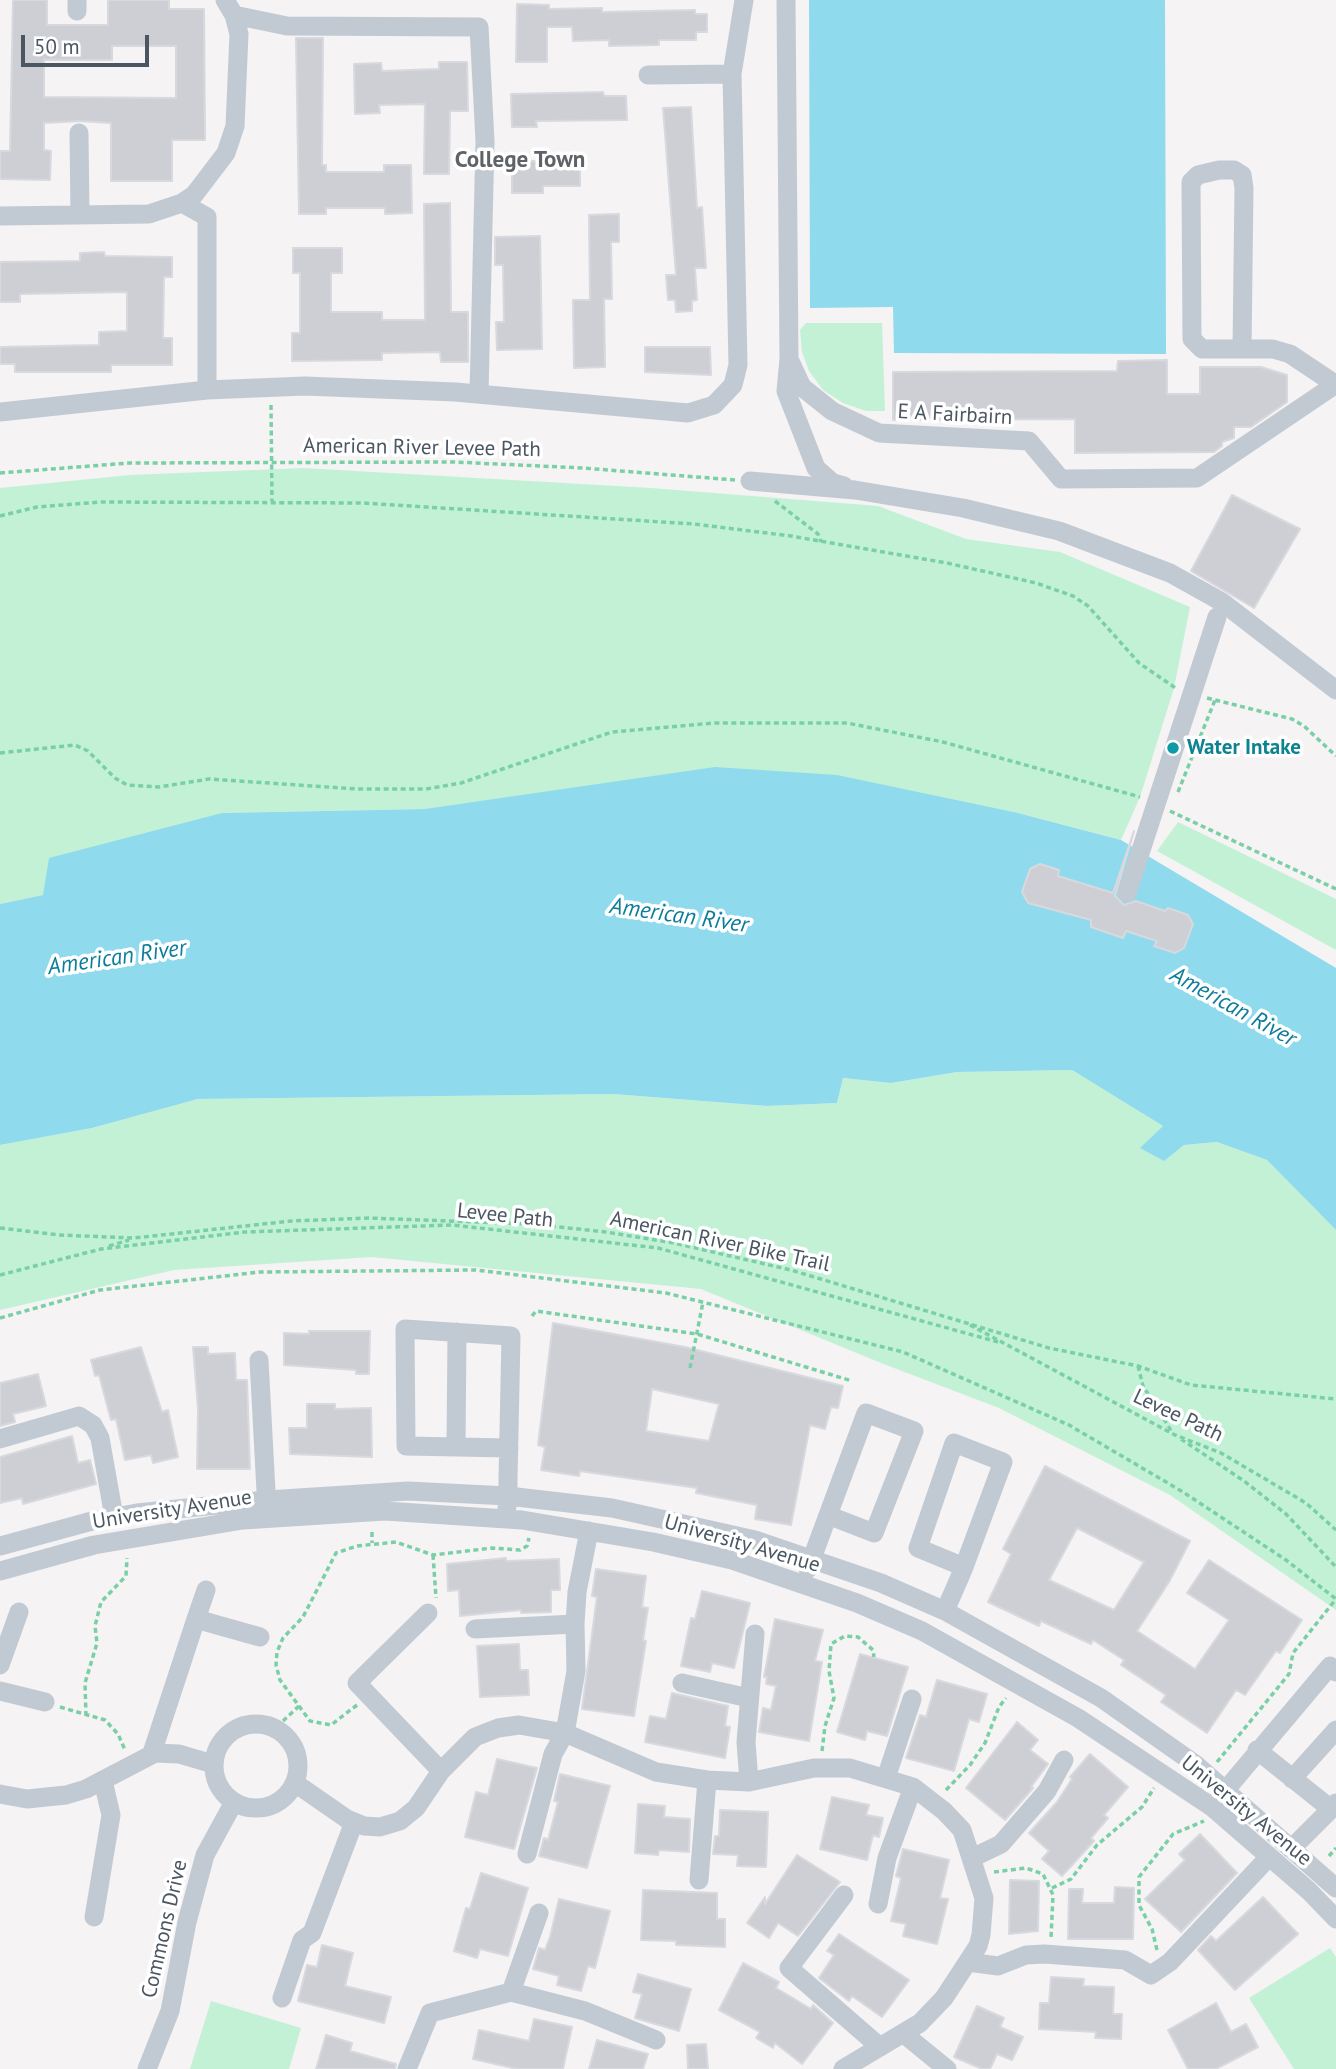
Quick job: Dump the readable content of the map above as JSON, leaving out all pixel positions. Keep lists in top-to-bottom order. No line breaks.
{"streets":{"street":["E A Fairbairn","University Avenue","Commons Drive"],"path":["American River Levee Path","Levee Path","American River Bike Trail"]},"crossings":[["Levee Path","American River Bike Trail"]],"districts":["College Town"],"water":["American River"],"places":["Water Intake"],"scale_bar":"50 m"}
